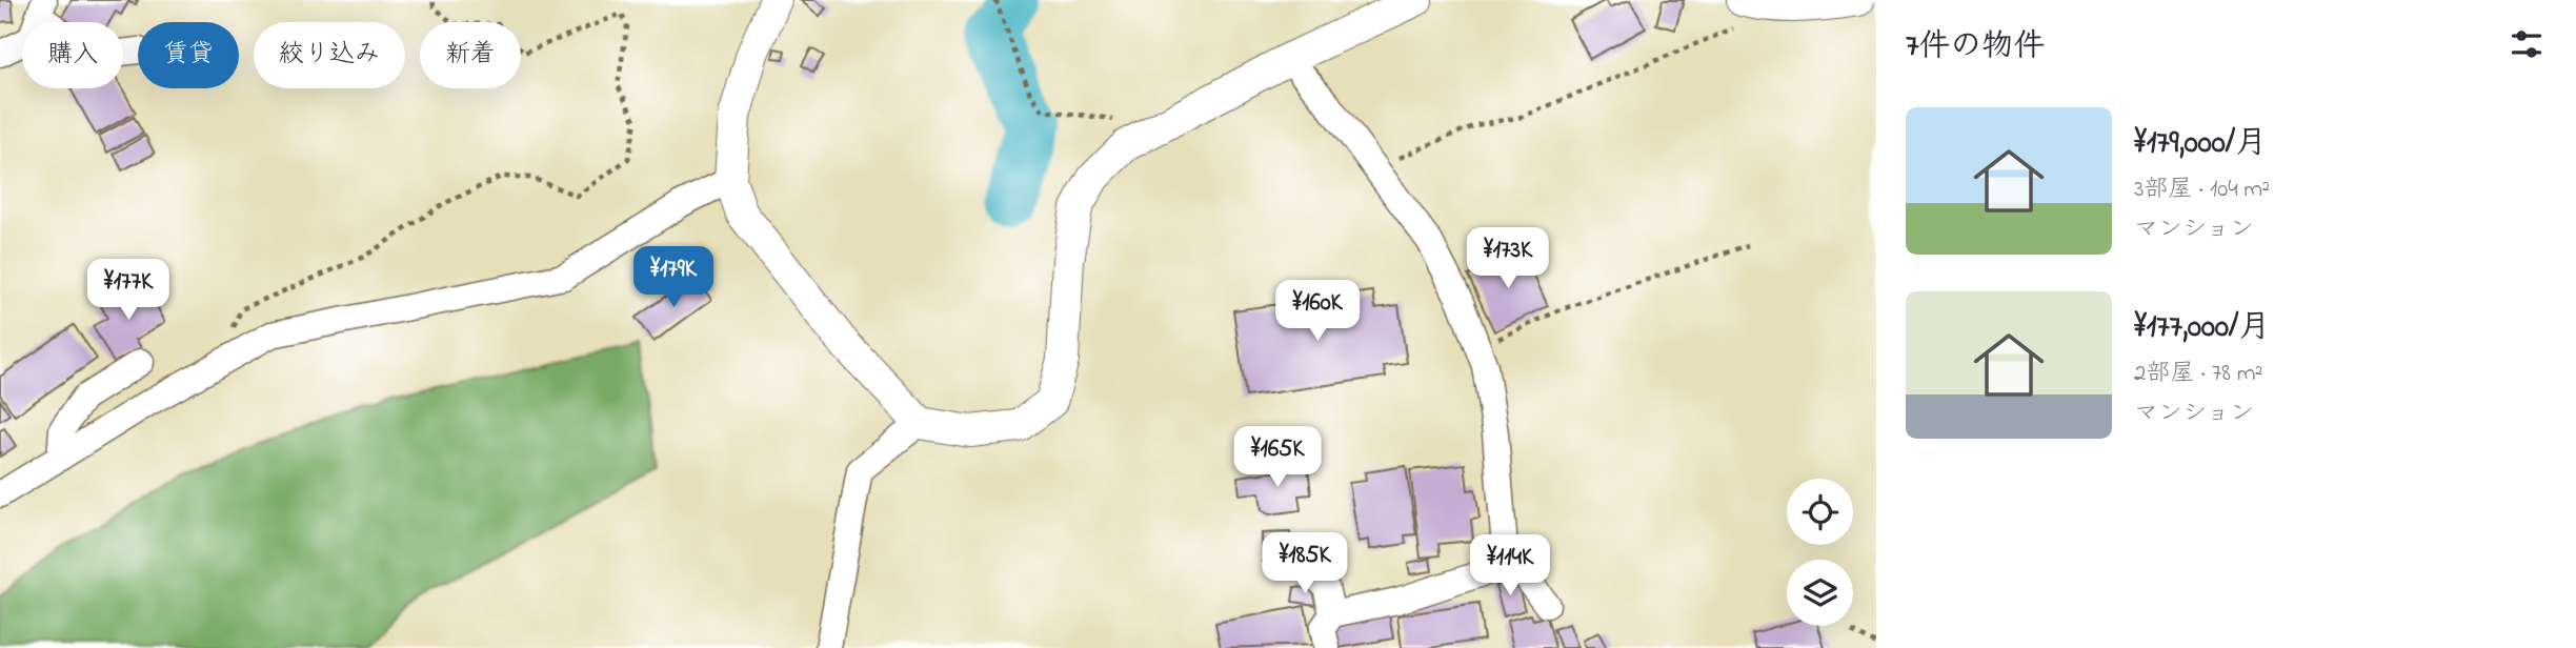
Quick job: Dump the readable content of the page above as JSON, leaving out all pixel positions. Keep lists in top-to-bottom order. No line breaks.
{"page":{"heading":"7件の物件","chip":["購入","賃貸","絞り込み","新着"],"list":[{"name":"¥179,000/月","note":"3部屋 · 104 m² · マンション"},{"name":"¥177,000/月","note":"2部屋 · 78 m² · マンション"}],"price":["¥173K","¥179K","¥177K","¥160K","¥165K","¥185K","¥114K"]}}
